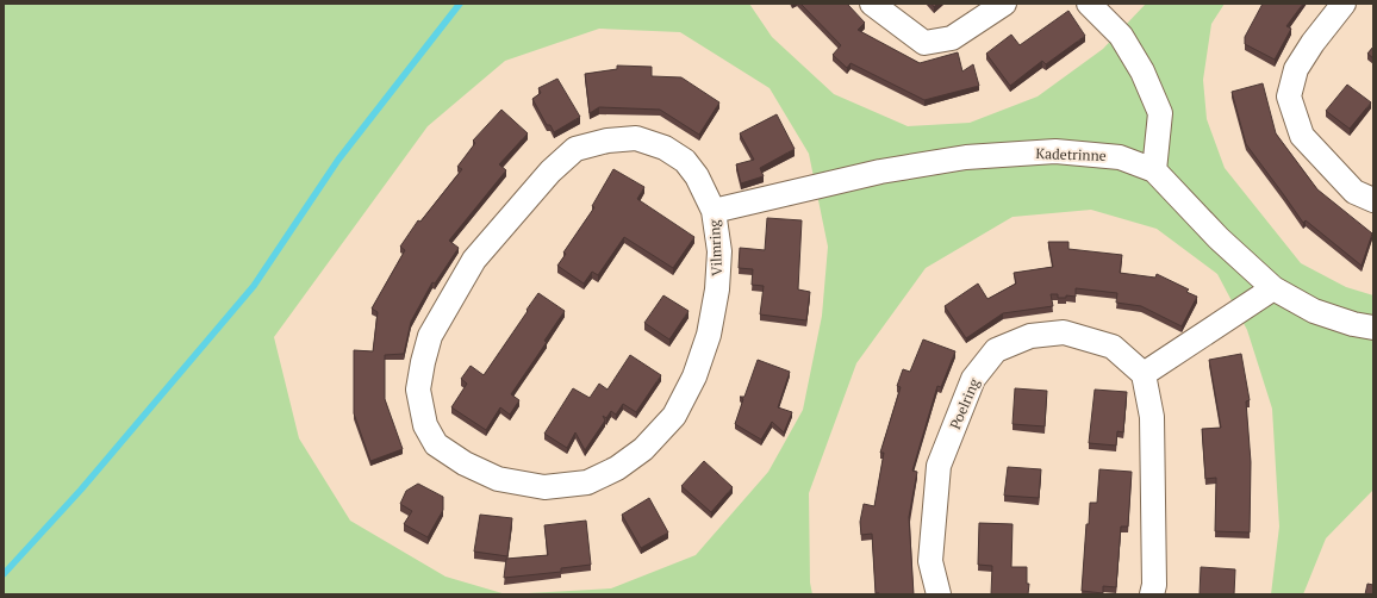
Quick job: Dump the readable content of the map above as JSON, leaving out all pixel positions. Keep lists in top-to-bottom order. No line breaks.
{"streets":{"street":["Kadetrinne","Vilmring","Poelring"]},"crossings":[["Kadetrinne","Vilmring"]]}
